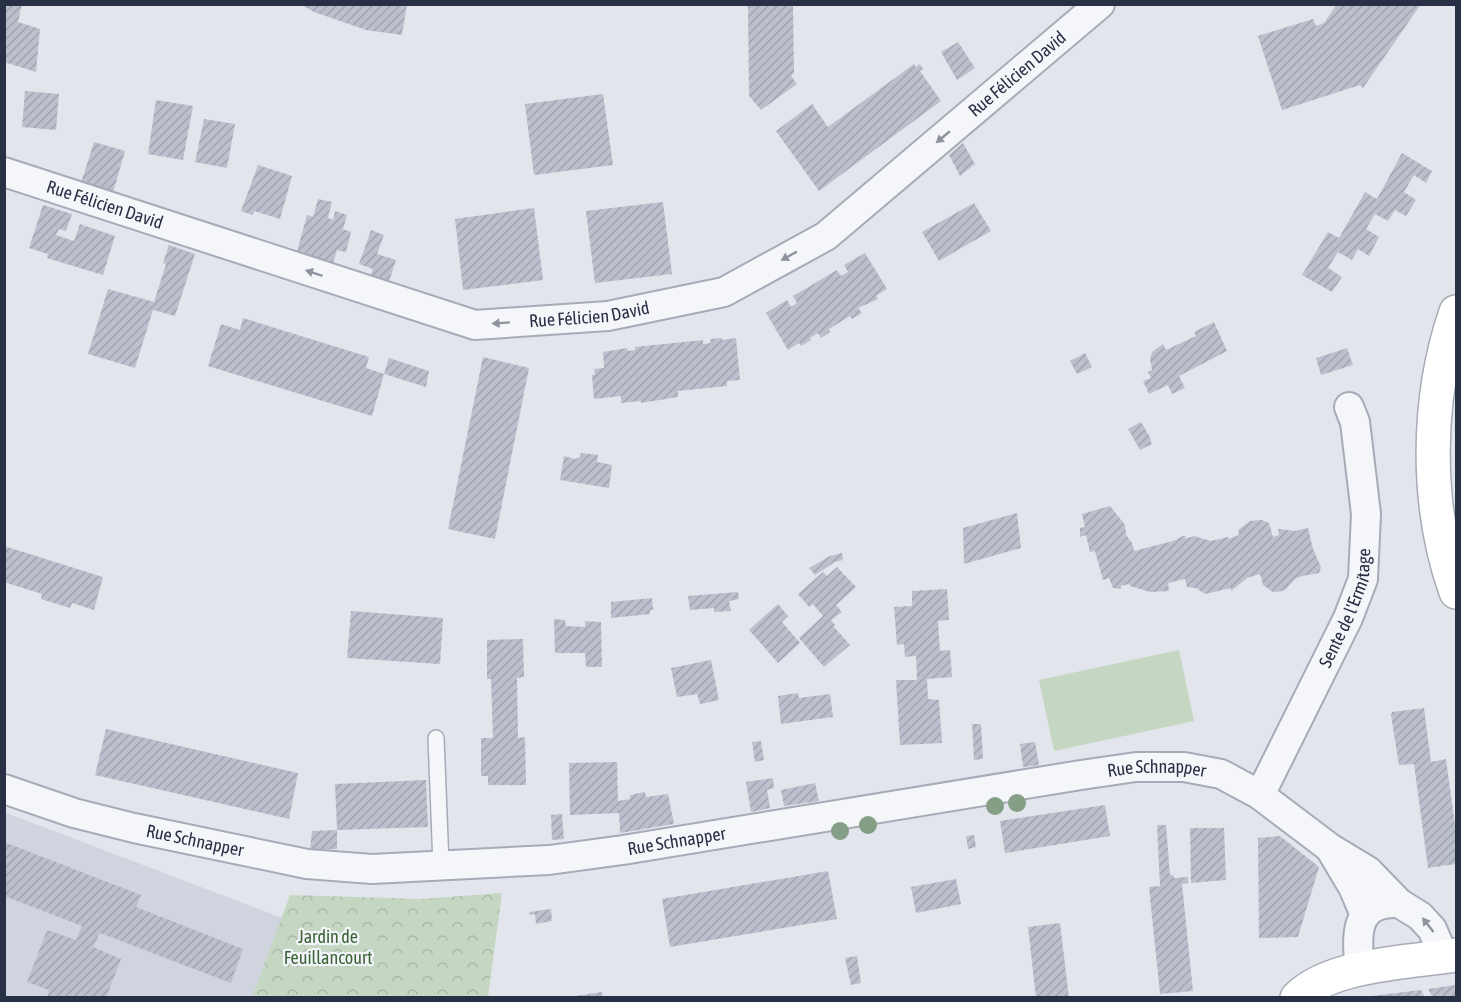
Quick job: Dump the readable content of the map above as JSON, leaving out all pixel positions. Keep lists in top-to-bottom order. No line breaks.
{"streets":{"street":["Rue Félicien David","Sente de l'Ermitage","Rue Schnapper"]},"crossings":[["Sente de l'Ermitage","Rue Schnapper"]],"one_way":["Rue Félicien David"],"parks":["Jardin de Feuillancourt"]}
